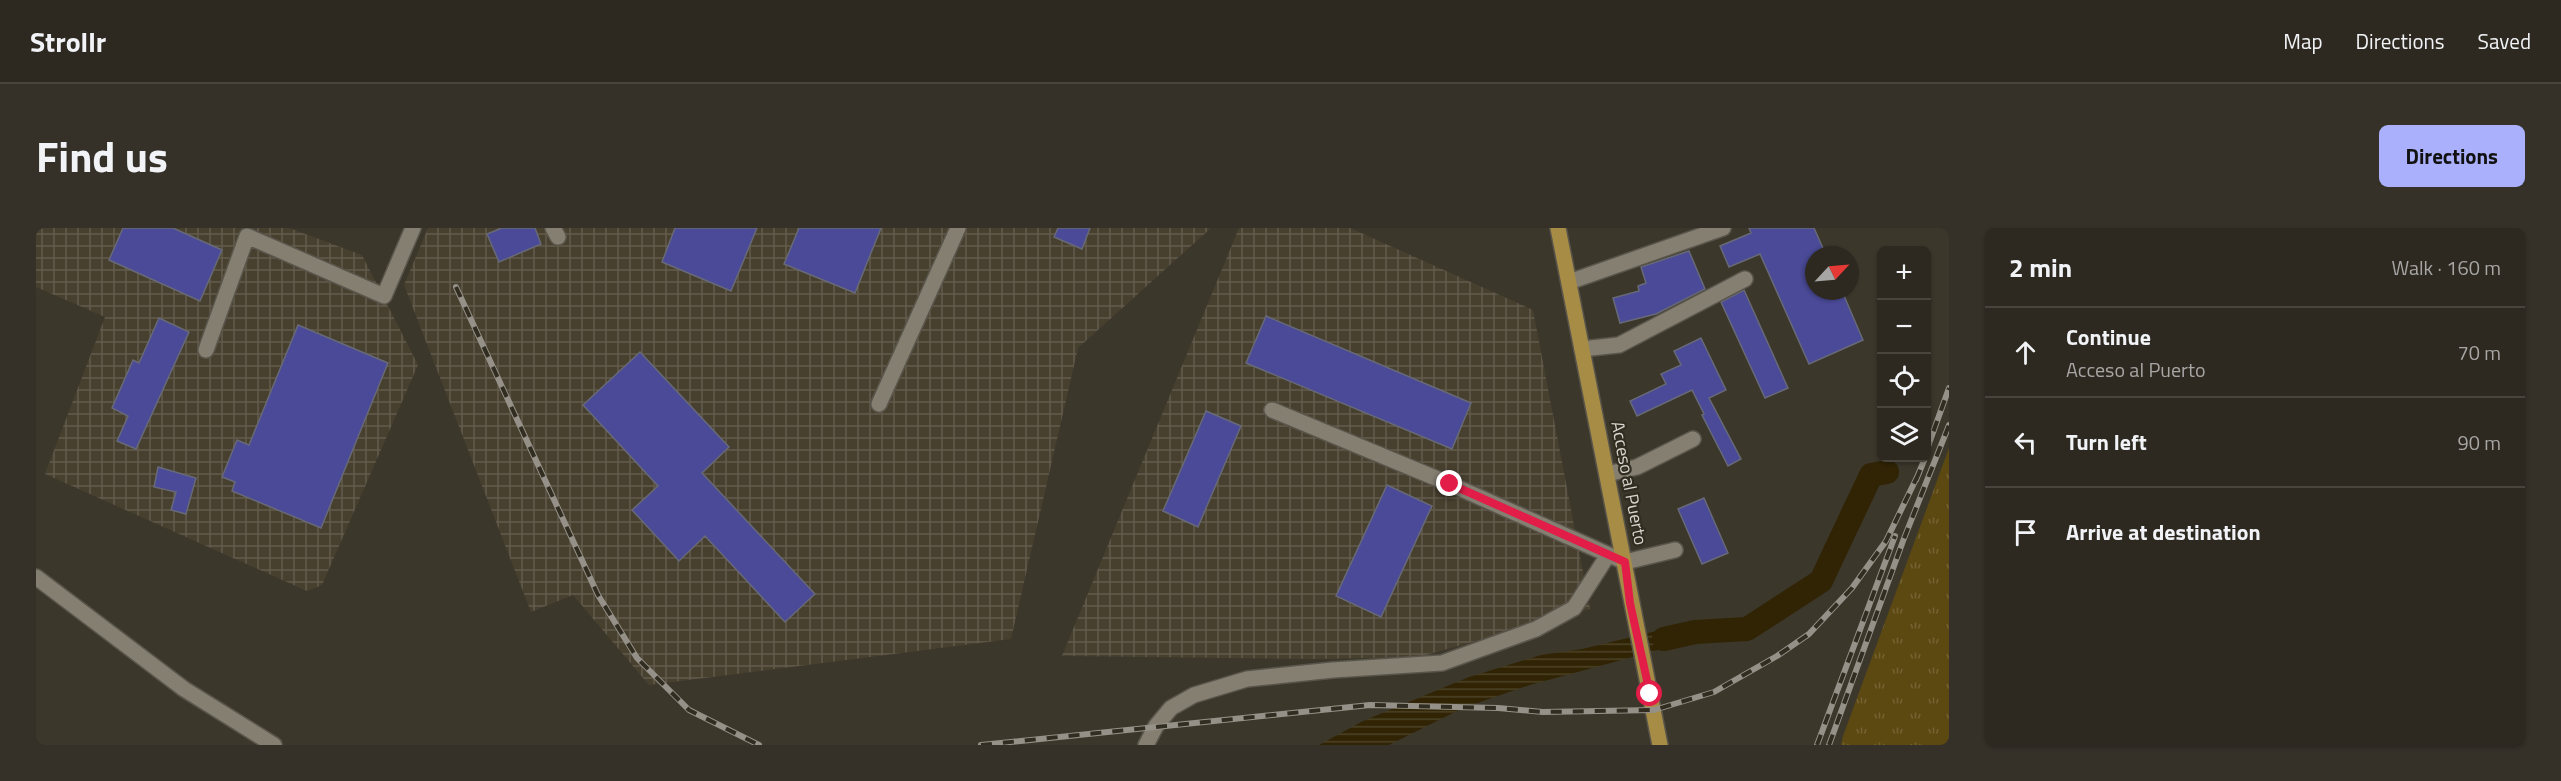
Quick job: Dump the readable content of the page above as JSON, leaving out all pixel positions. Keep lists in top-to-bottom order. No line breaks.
{"streets":{"main road":["Acceso al Puerto"]},"north":"top right","page":{"header":"Strollr","nav":["Map","Directions","Saved"],"title":"Find us","buttons":"Directions","heading":["2 min","Walk · 160 m"],"map_buttons":["+","−"],"list":[["Continue","Acceso al Puerto","70 m"],["Turn left","90 m"],"Arrive at destination"]}}
